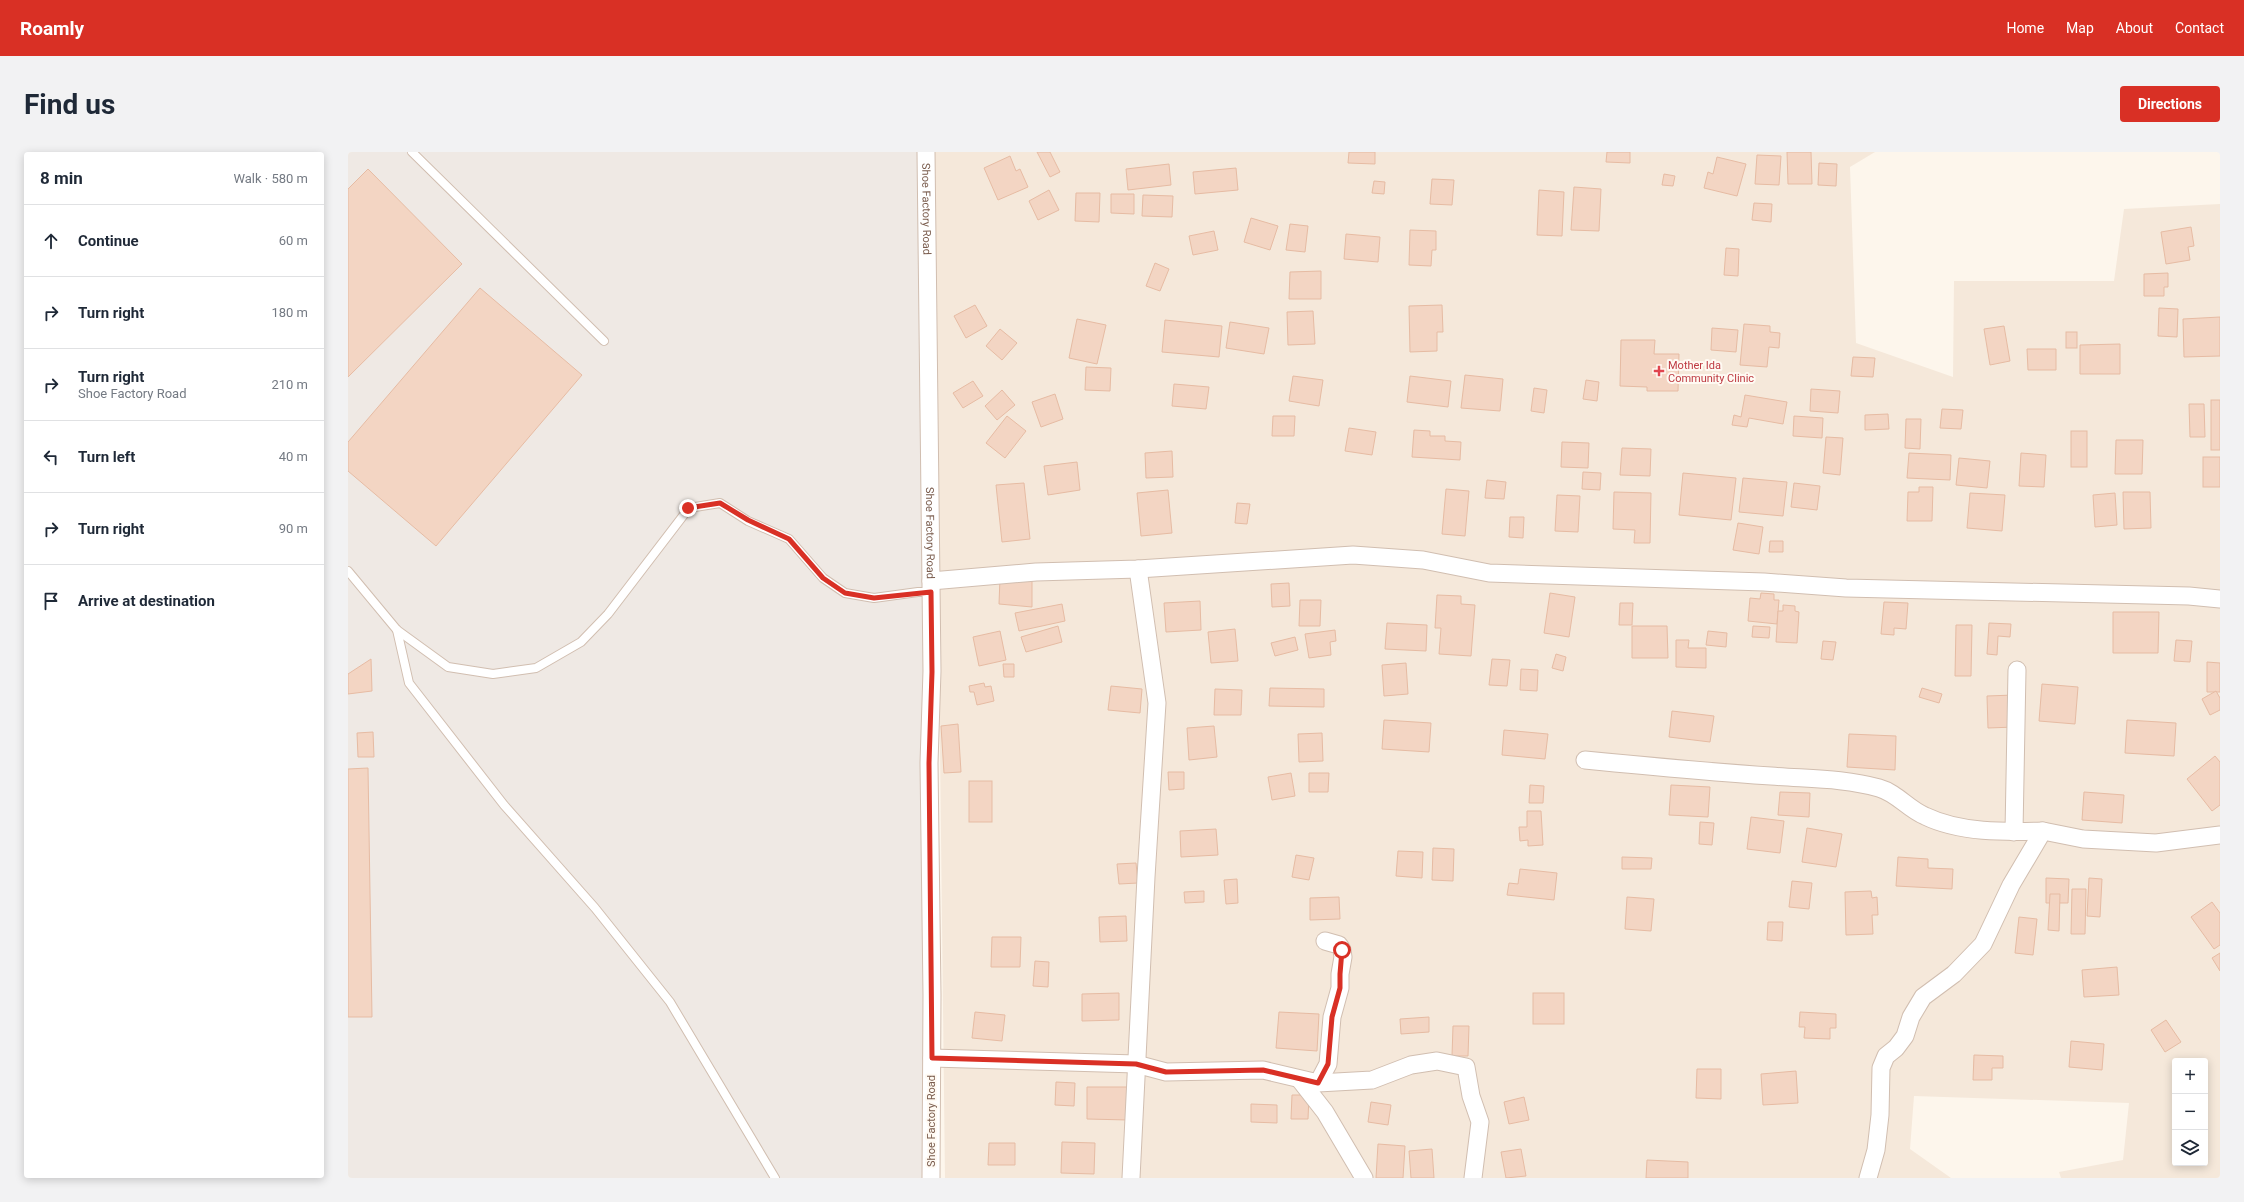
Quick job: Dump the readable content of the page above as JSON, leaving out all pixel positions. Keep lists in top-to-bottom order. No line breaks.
{"streets":{"street":["Shoe Factory Road"]},"places":{"health":["Mother Ida Community Clinic"]},"page":{"header":"Roamly","nav":["Home","Map","About","Contact"],"buttons":"Directions","title":"Find us","heading":["8 min","Walk · 580 m"],"list":[["Continue","60 m"],["Turn right","180 m"],["Turn right","Shoe Factory Road","210 m"],["Turn left","40 m"],["Turn right","90 m"],"Arrive at destination"],"map_buttons":["+","−"]}}
